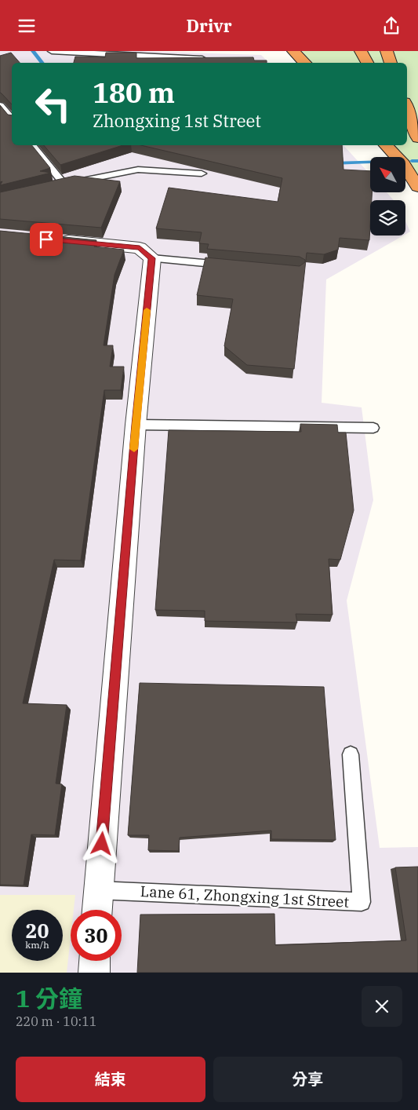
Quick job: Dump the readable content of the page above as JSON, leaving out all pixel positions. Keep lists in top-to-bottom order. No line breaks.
{"streets":{"lane":["Lane 61, Zhongxing 1st Street"]},"north":"top left","page":{"header":"Drivr","turn":["180 m","Zhongxing 1st Street"],"speed":"20 km/h","limit":"30","heading":["1 分鐘","220 m · 10:11"],"buttons":["結束","分享"]}}
